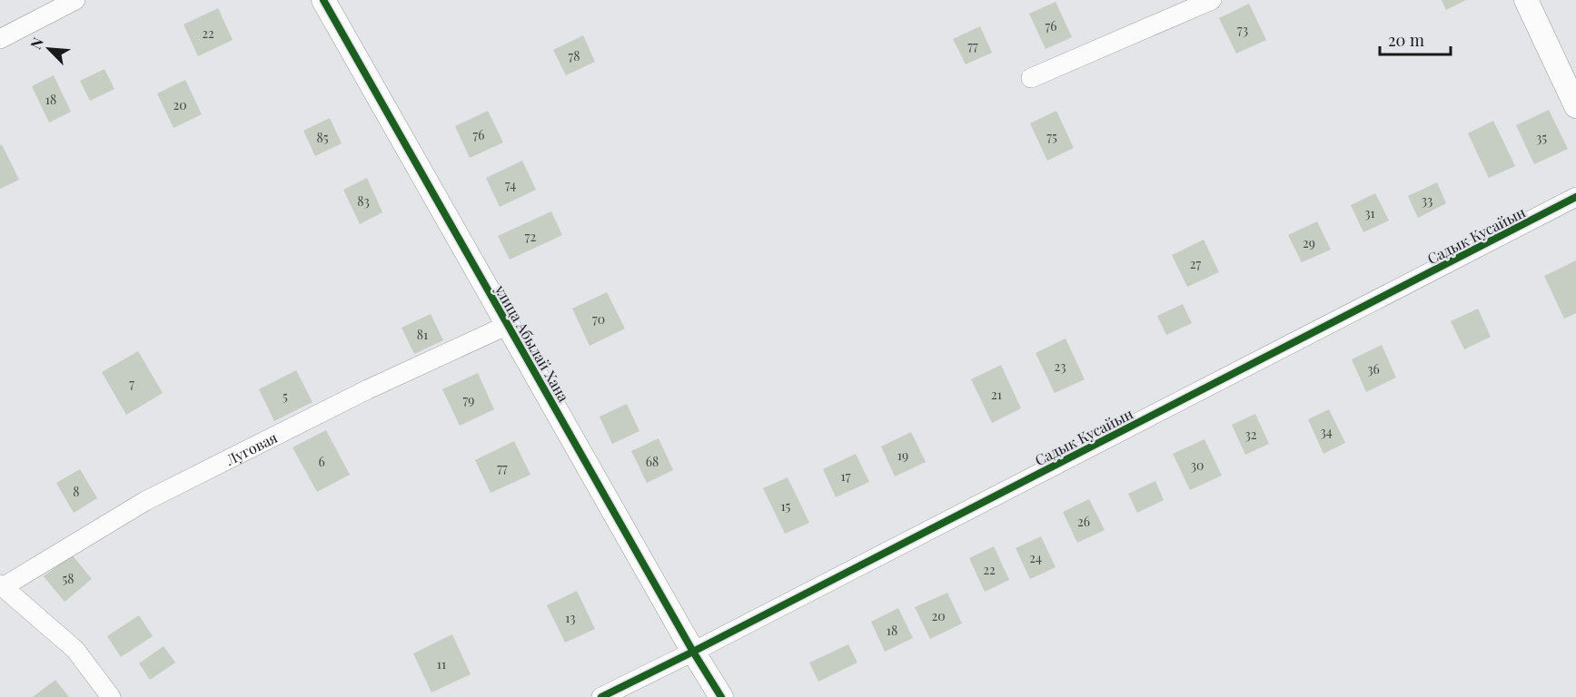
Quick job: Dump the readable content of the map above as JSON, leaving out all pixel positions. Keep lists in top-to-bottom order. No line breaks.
{"streets":{"street":["Садык Кусайын","улица Абылай Хана","Луговая"]},"crossings":[["Садык Кусайын","улица Абылай Хана"],["улица Абылай Хана","Луговая"]],"house_numbers":["76","73","22","77","78","18","20","76","75","85","35","74","33","83","31","72","29","27","70","81","23","36","7","21","5","79","34","32","19","6","68","30","77","17","8","15","26","24","22","58","20","13","18","11"],"scale_bar":"20 m","north":"top left"}
